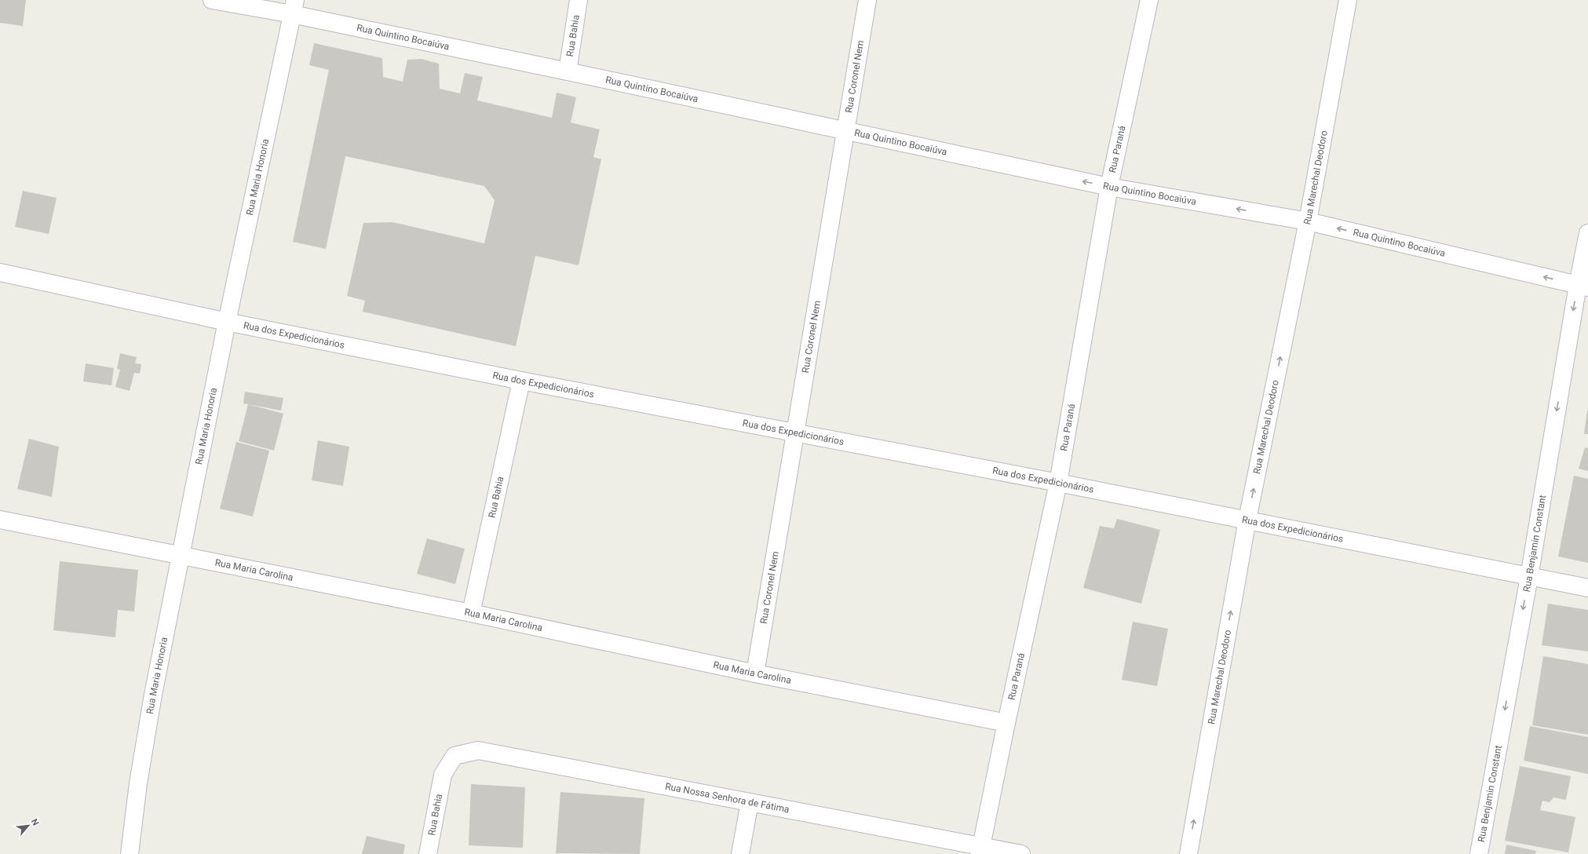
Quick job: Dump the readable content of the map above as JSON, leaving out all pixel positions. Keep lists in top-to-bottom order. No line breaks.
{"streets":{"street":["Rua Bahia","Rua Quintino Bocaiúva","Rua Coronel Nem","Rua Paraná","Rua Maria Honoria","Rua Marechal Deodoro","Rua dos Expedicionários","Rua Benjamin Constant","Rua Maria Carolina","Rua Nossa Senhora de Fátima"]},"crossings":[["Rua Bahia","Rua Quintino Bocaiúva"],["Rua Bahia","Rua dos Expedicionários"],["Rua Bahia","Rua Maria Carolina"],["Rua Bahia","Rua Nossa Senhora de Fátima"],["Rua Quintino Bocaiúva","Rua Coronel Nem"],["Rua Quintino Bocaiúva","Rua Paraná"],["Rua Quintino Bocaiúva","Rua Maria Honoria"],["Rua Quintino Bocaiúva","Rua Marechal Deodoro"],["Rua Quintino Bocaiúva","Rua Benjamin Constant"],["Rua Coronel Nem","Rua dos Expedicionários"],["Rua Coronel Nem","Rua Maria Carolina"],["Rua Paraná","Rua dos Expedicionários"],["Rua Paraná","Rua Maria Carolina"],["Rua Paraná","Rua Nossa Senhora de Fátima"],["Rua Maria Honoria","Rua dos Expedicionários"],["Rua Maria Honoria","Rua Maria Carolina"],["Rua Marechal Deodoro","Rua dos Expedicionários"],["Rua dos Expedicionários","Rua Benjamin Constant"]],"one_way":["Rua Quintino Bocaiúva","Rua Marechal Deodoro","Rua Benjamin Constant"],"north":"top right"}
